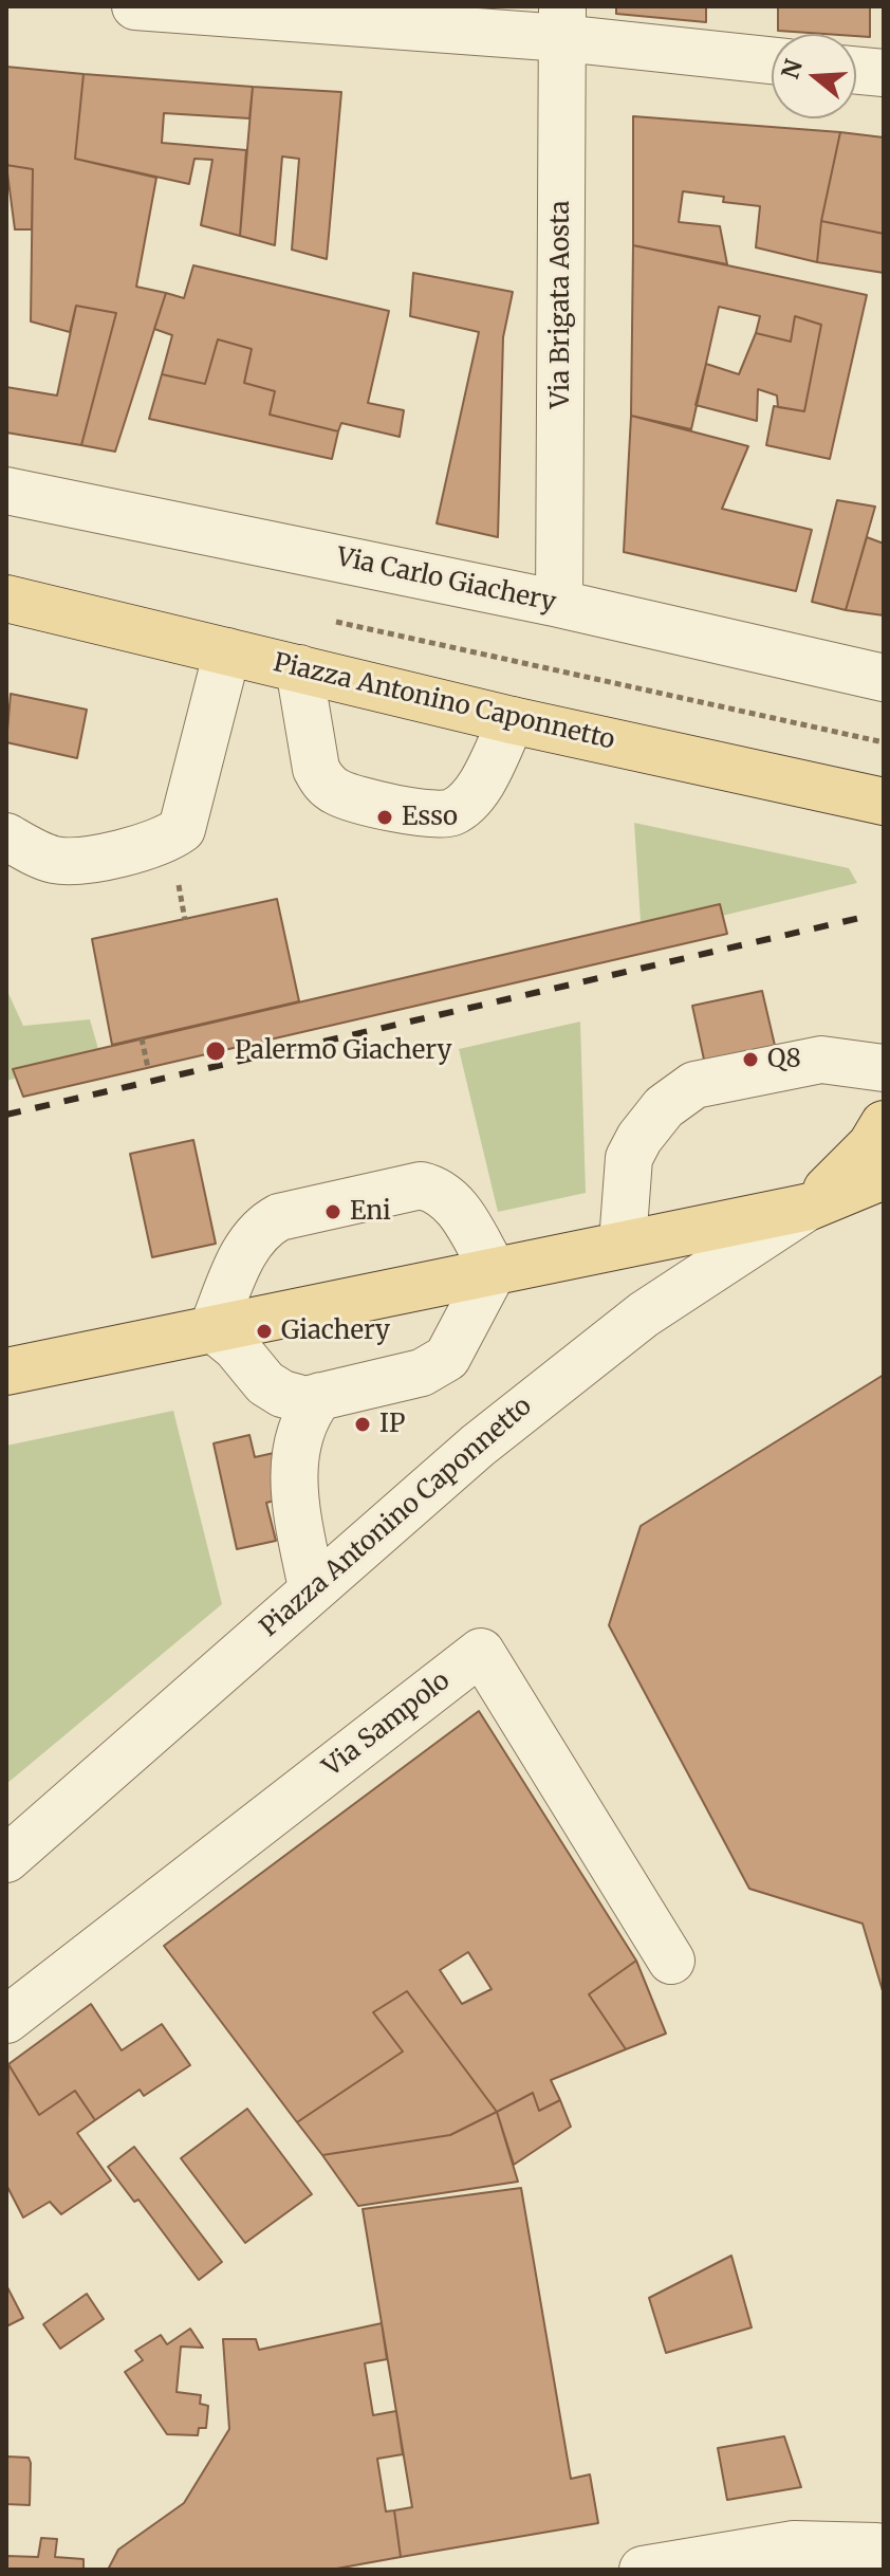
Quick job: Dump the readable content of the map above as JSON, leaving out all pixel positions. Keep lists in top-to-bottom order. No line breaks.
{"streets":{"main road":["Piazza Antonino Caponnetto"],"street":["Via Brigata Aosta","Via Carlo Giachery","Via Sampolo"]},"crossings":[["Via Brigata Aosta","Via Carlo Giachery"]],"places":["Esso","Palermo Giachery","Q8","Eni","Giachery","IP"],"north":"left"}
